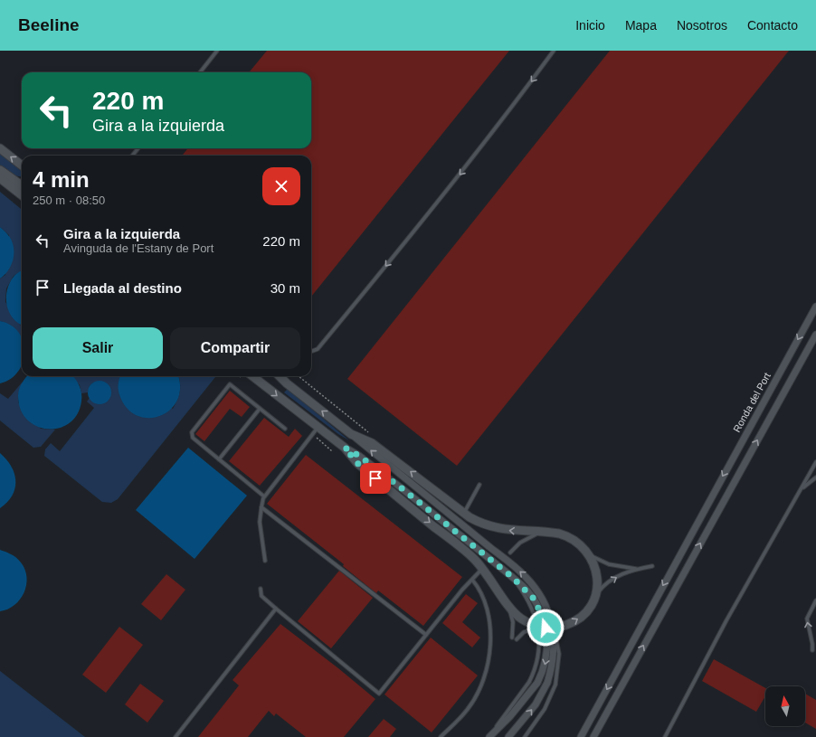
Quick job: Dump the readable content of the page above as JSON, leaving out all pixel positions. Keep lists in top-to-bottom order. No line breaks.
{"streets":{"street":["Ronda del Port"]},"north":"top","page":{"header":"Beeline","nav":["Inicio","Mapa","Nosotros","Contacto"],"turn":["220 m","Gira a la izquierda"],"heading":["4 min","250 m · 08:50"],"list":[{"name":"Gira a la izquierda","note":"Avinguda de l'Estany de Port","value":"220 m"},{"name":"Llegada al destino","value":"30 m"}],"buttons":["Salir","Compartir"]}}
